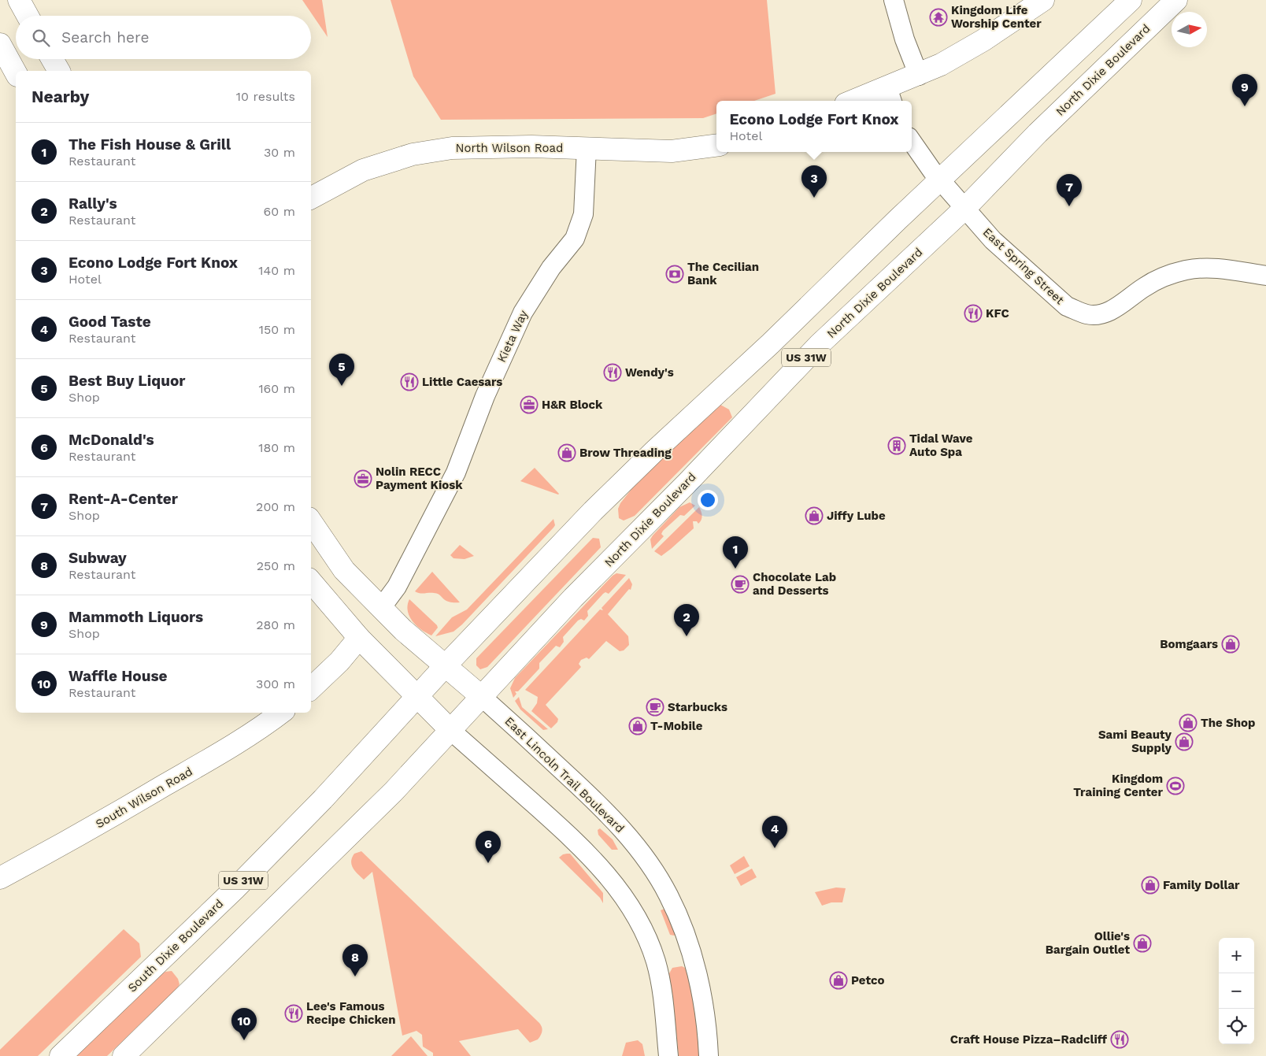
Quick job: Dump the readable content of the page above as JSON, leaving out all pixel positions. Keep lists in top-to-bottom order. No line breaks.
{"streets":{"main road":["North Dixie Boulevard","North Wilson Road","US 31W","South Wilson Road","South Dixie Boulevard"],"street":["East Spring Street","Kieta Way","East Lincoln Trail Boulevard"]},"crossings":[["North Dixie Boulevard","East Spring Street"],["North Dixie Boulevard","US 31W"],["North Dixie Boulevard","East Lincoln Trail Boulevard"],["North Wilson Road","Kieta Way"],["East Spring Street","US 31W"],["US 31W","South Dixie Boulevard"]],"places":{"temple":["Kingdom Life Worship Center"],"bank":["The Cecilian Bank"],"restaurant":["KFC","Wendy's","Little Caesars","Lee's Famous Recipe Chicken","Craft House Pizza–Radcliff"],"office":["H&R Block","Nolin RECC Payment Kiosk"],"building":["Tidal Wave Auto Spa"],"shop":["Brow Threading","Jiffy Lube","Bomgaars","The Shop","T-Mobile","Sami Beauty Supply","Family Dollar","Ollie's Bargain Outlet","Petco"],"cafe":["Chocolate Lab and Desserts","Starbucks"],"sports":["Kingdom Training Center"]},"north":"right","page":{"search":"Search here","heading":["Nearby","10 results"],"pins":["9","3","7","5","1","2","4","6","8","10"],"popup":["Econo Lodge Fort Knox","Hotel"],"list":[{"mark":"1","name":"The Fish House & Grill","note":"Restaurant","value":"30 m"},{"mark":"2","name":"Rally's","note":"Restaurant","value":"60 m"},{"mark":"3","name":"Econo Lodge Fort Knox","note":"Hotel","value":"140 m"},{"mark":"4","name":"Good Taste","note":"Restaurant","value":"150 m"},{"mark":"5","name":"Best Buy Liquor","note":"Shop","value":"160 m"},{"mark":"6","name":"McDonald's","note":"Restaurant","value":"180 m"},{"mark":"7","name":"Rent-A-Center","note":"Shop","value":"200 m"},{"mark":"8","name":"Subway","note":"Restaurant","value":"250 m"},{"mark":"9","name":"Mammoth Liquors","note":"Shop","value":"280 m"},{"mark":"10","name":"Waffle House","note":"Restaurant","value":"300 m"}],"map_buttons":["+","−"]}}
